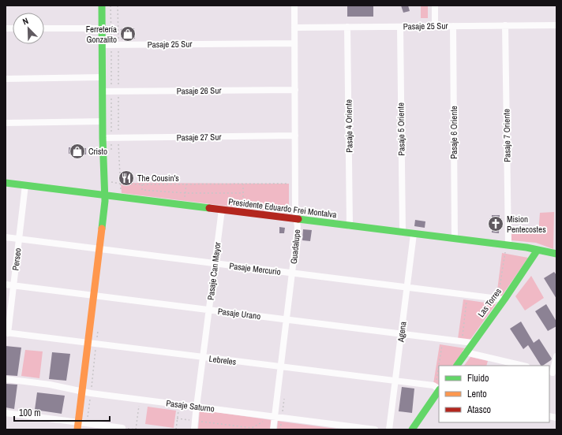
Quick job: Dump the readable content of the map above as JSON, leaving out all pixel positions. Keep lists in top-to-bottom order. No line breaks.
{"streets":{"street":["Pasaje 25 Sur","Pasaje 26 Sur","Pasaje 4 Oriente","Pasaje 5 Oriente","Pasaje 6 Oriente","Pasaje 7 Oriente","Pasaje 27 Sur","Presidente Eduardo Frei Montalva","Guadalupe","Perseo","Pasaje Mercurio","Pasaje Can Mayor","Las Torres","Pasaje Urano","Agena","Lebreles","Pasaje Saturno"]},"crossings":[["Pasaje 25 Sur","Pasaje 4 Oriente"],["Pasaje 25 Sur","Pasaje 5 Oriente"],["Pasaje 25 Sur","Pasaje 6 Oriente"],["Pasaje 25 Sur","Pasaje 7 Oriente"],["Pasaje 25 Sur","Guadalupe"],["Pasaje 26 Sur","Guadalupe"],["Pasaje 4 Oriente","Presidente Eduardo Frei Montalva"],["Pasaje 5 Oriente","Presidente Eduardo Frei Montalva"],["Pasaje 6 Oriente","Presidente Eduardo Frei Montalva"],["Pasaje 7 Oriente","Presidente Eduardo Frei Montalva"],["Pasaje 27 Sur","Guadalupe"],["Presidente Eduardo Frei Montalva","Guadalupe"],["Presidente Eduardo Frei Montalva","Perseo"],["Presidente Eduardo Frei Montalva","Pasaje Can Mayor"],["Presidente Eduardo Frei Montalva","Las Torres"],["Presidente Eduardo Frei Montalva","Agena"],["Guadalupe","Pasaje Mercurio"],["Guadalupe","Pasaje Urano"],["Guadalupe","Lebreles"],["Guadalupe","Pasaje Saturno"],["Perseo","Pasaje Mercurio"],["Perseo","Pasaje Urano"],["Perseo","Lebreles"],["Pasaje Mercurio","Pasaje Can Mayor"],["Pasaje Mercurio","Las Torres"],["Pasaje Mercurio","Agena"],["Pasaje Can Mayor","Pasaje Urano"],["Pasaje Can Mayor","Lebreles"],["Pasaje Can Mayor","Pasaje Saturno"],["Las Torres","Pasaje Urano"],["Pasaje Urano","Agena"],["Agena","Lebreles"]],"places":{"shop":["Ferretería Gonzalito","Cristo"],"restaurant":["The Cousin's"],"church":["Mision Pentecostes"]},"legend":["Fluido","Lento","Atasco"],"scale_bar":"100 m","north":"top left"}
